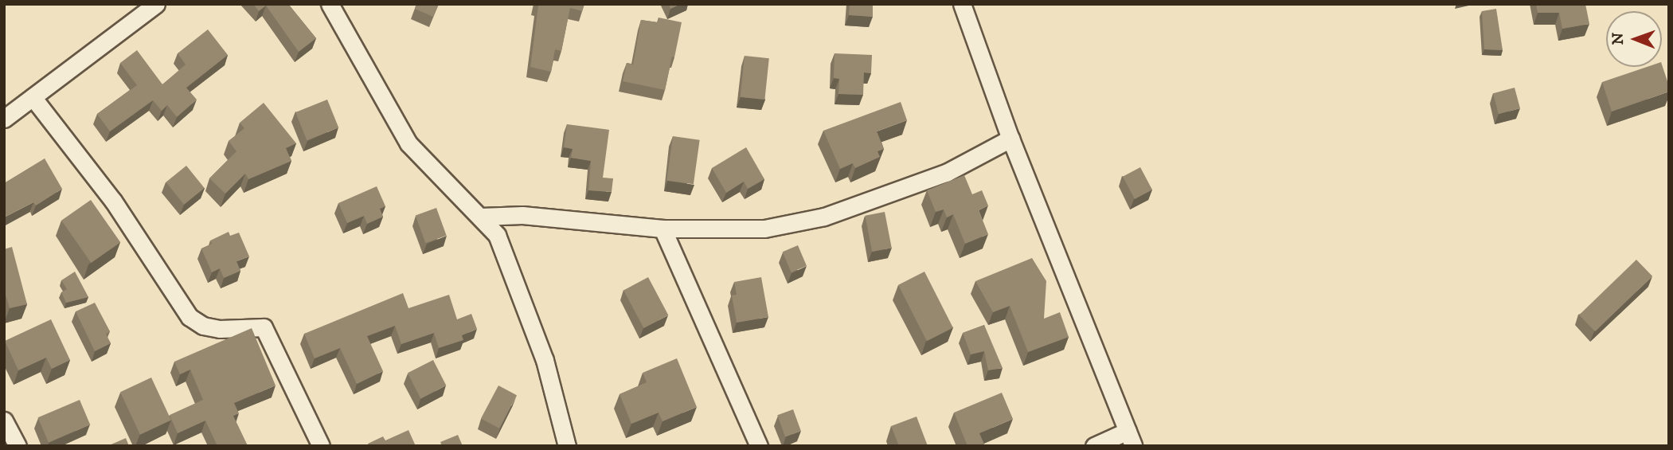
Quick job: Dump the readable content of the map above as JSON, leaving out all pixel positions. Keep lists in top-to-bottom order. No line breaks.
{"north":"left"}
